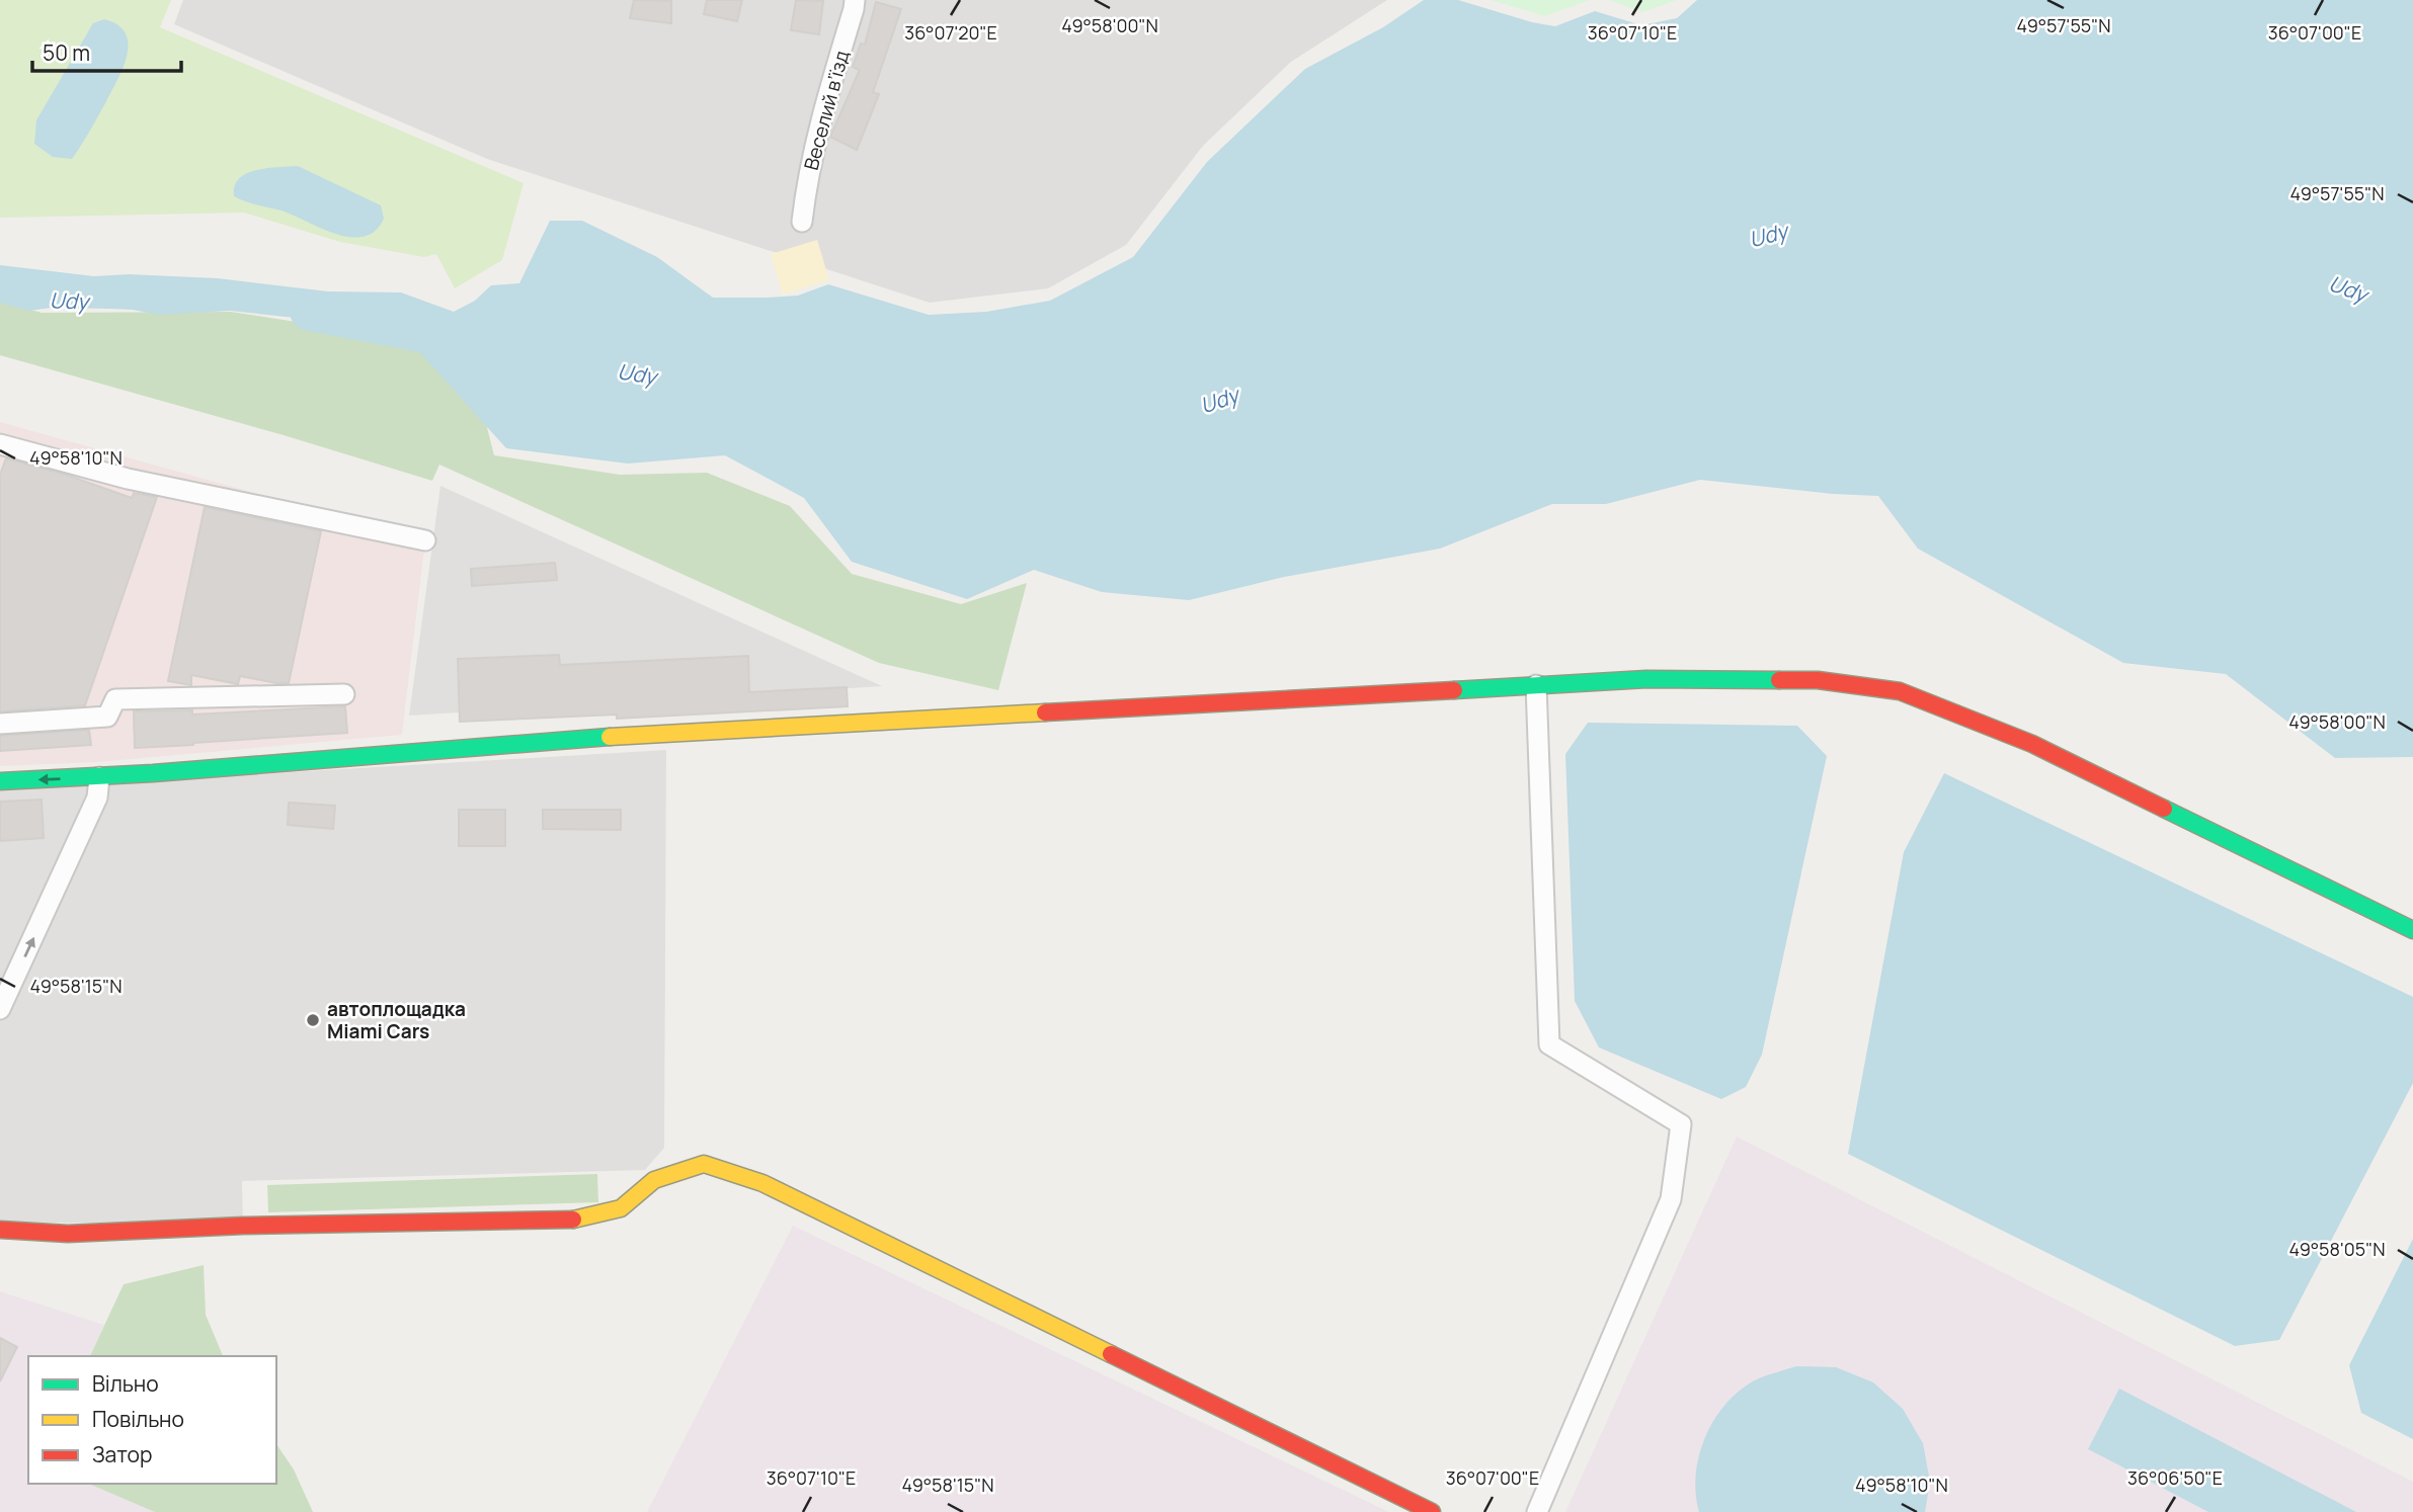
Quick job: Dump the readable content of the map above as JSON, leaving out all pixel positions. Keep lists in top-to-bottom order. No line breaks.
{"streets":{"street":["Веселий в’їзд"]},"water":["Udy"],"places":["автоплощадка Miami Cars"],"legend":["Вільно","Повільно","Затор"],"scale_bar":"50 m","coordinates":["49°57'55\"N","49°58'00\"N","36°07'20\"E","36°07'10\"E","36°07'00\"E","49°58'10\"N","49°58'15\"N","49°58'05\"N","36°06'50\"E"]}
